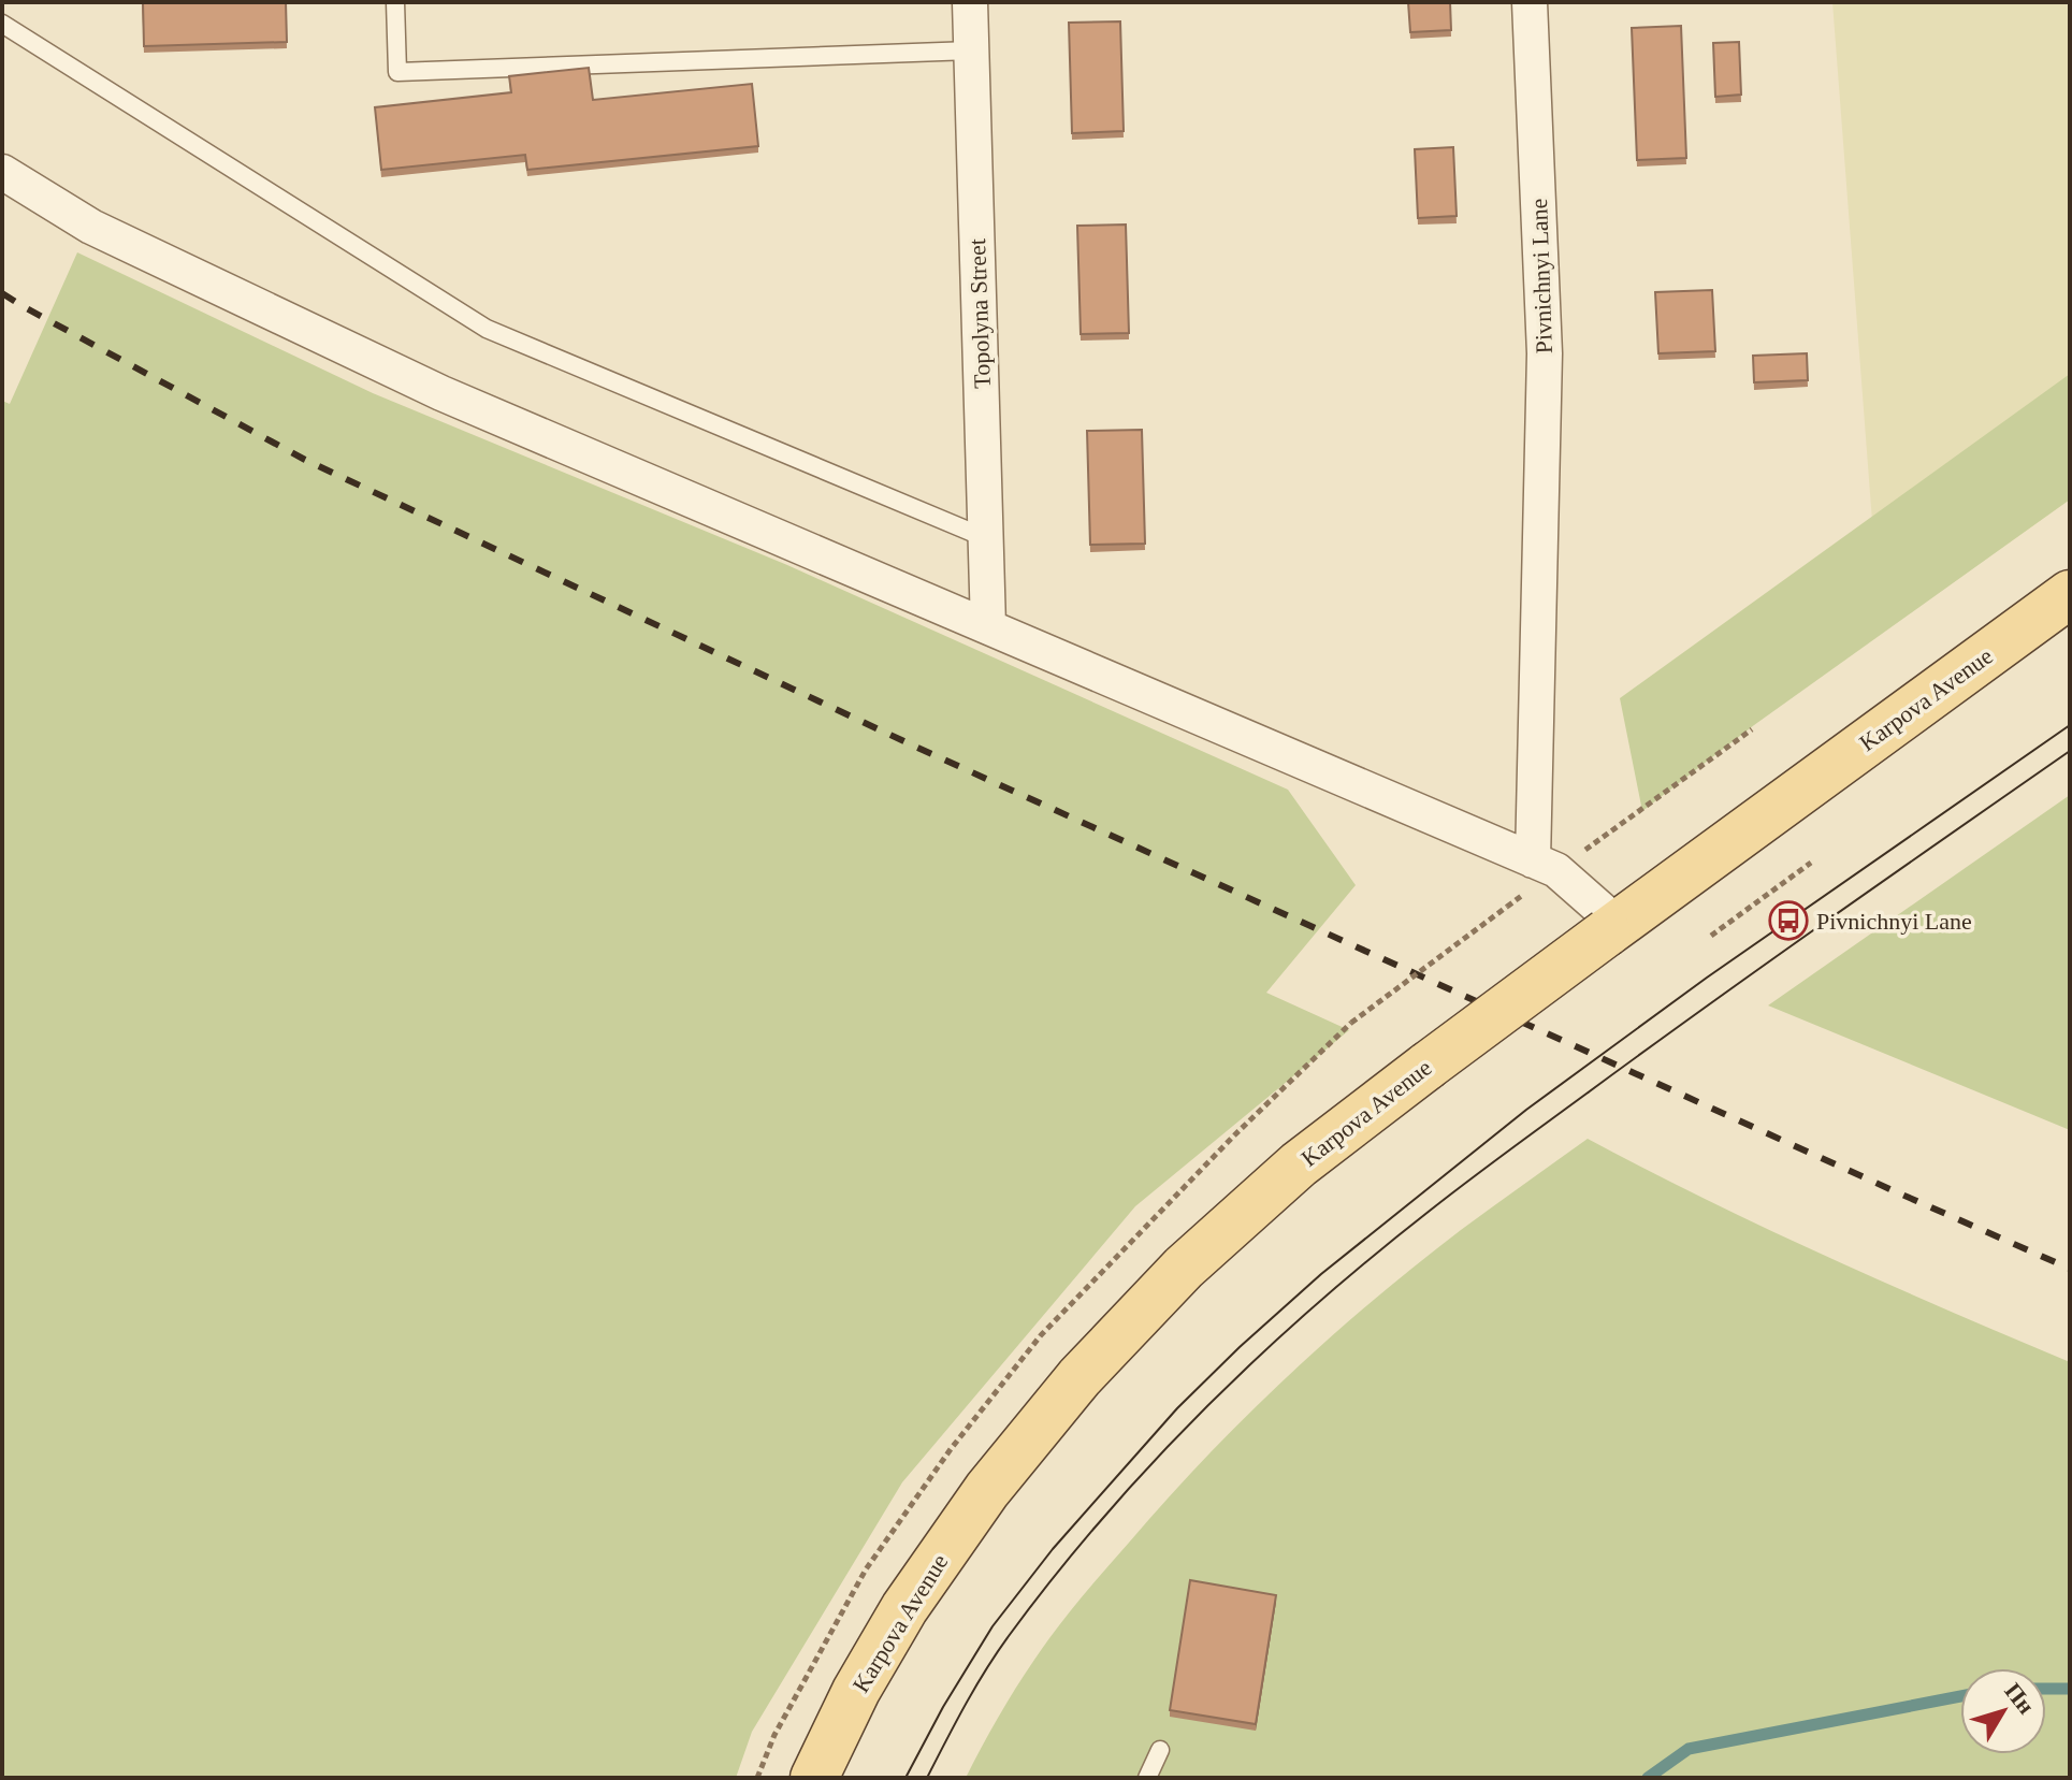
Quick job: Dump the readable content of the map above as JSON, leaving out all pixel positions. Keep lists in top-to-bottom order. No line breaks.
{"streets":{"main road":["Karpova Avenue"],"street":["Pivnichnyi Lane","Topolyna Street"]},"places":{"bus stop":["Pivnichnyi Lane"]},"north":"top right"}
